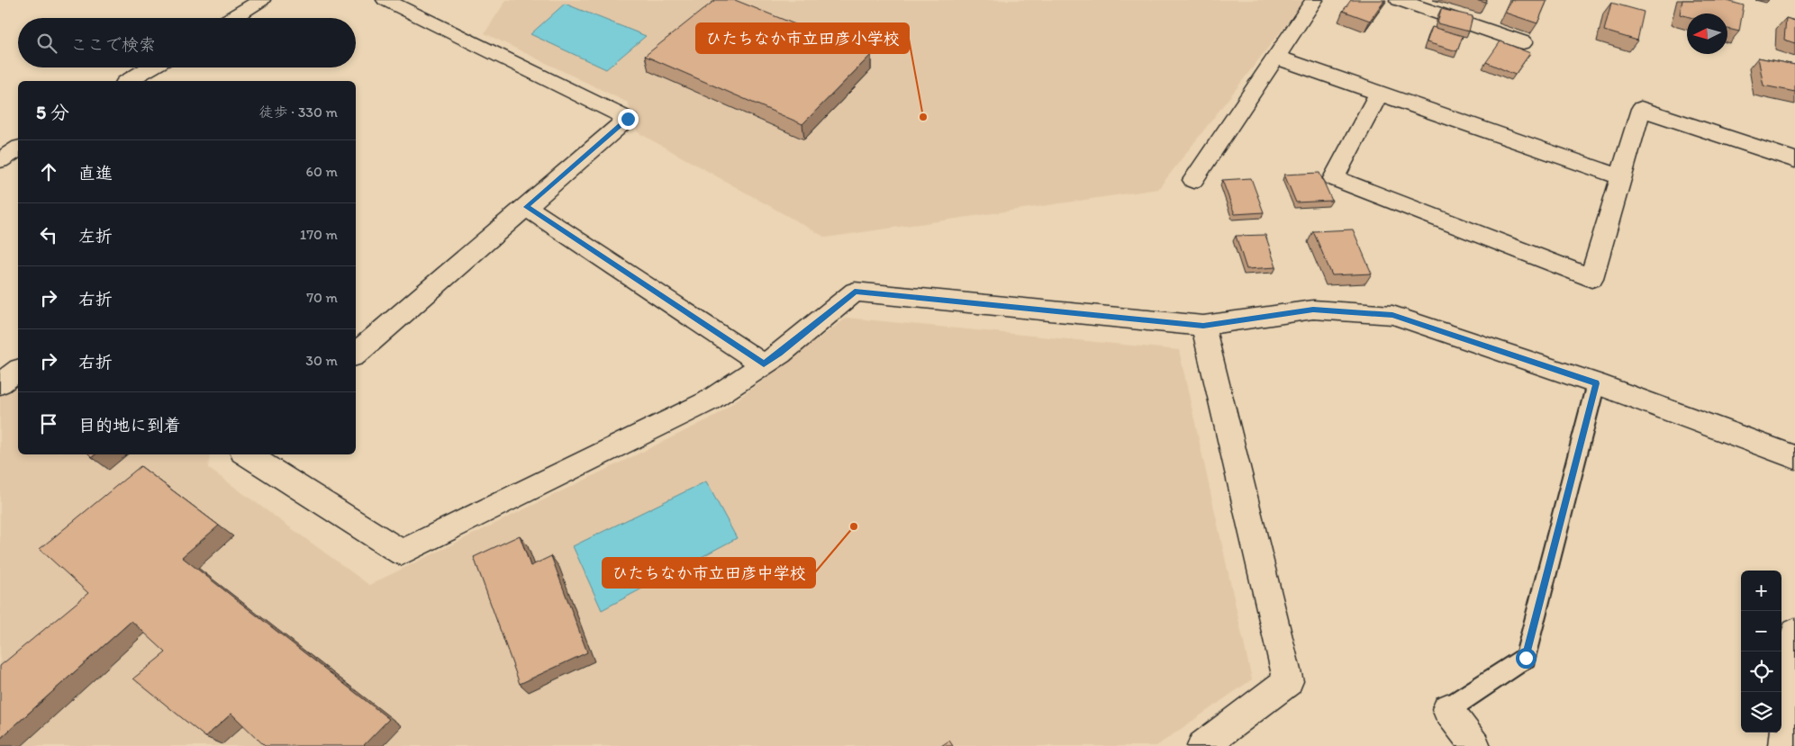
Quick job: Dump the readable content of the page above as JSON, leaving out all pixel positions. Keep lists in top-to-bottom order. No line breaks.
{"places":["ひたちなか市立田彦小学校","ひたちなか市立田彦中学校"],"north":"left","page":{"search":"ここで検索","heading":["5 分","徒歩 · 330 m"],"list":[["直進","60 m"],["左折","170 m"],["右折","70 m"],["右折","30 m"],"目的地に到着"],"map_buttons":["+","−"]}}
